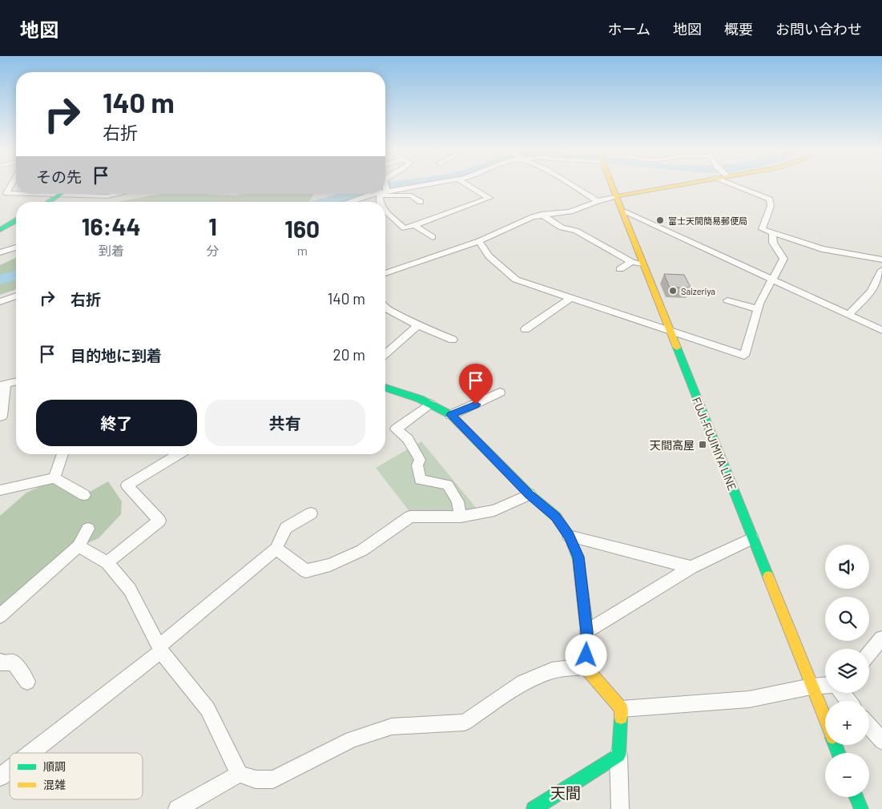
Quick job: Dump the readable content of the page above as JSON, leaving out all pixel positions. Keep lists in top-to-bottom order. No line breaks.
{"streets":{"street":["FUJI-FUJIMIYA LINE"]},"districts":["天間"],"places":{"other":["富士天間簡易郵便局","Saizeriya"],"transit":["天間高屋"]},"legend":["順調","混雑"],"page":{"header":"地図","nav":["ホーム","地図","概要","お問い合わせ"],"turn":["140 m","右折"],"then":"その先","eta":["16:44","到着","1","分","160","m"],"list":[{"name":"右折","value":"140 m"},{"name":"目的地に到着","value":"20 m"}],"buttons":["終了","共有"],"map_buttons":["+","−"]}}
